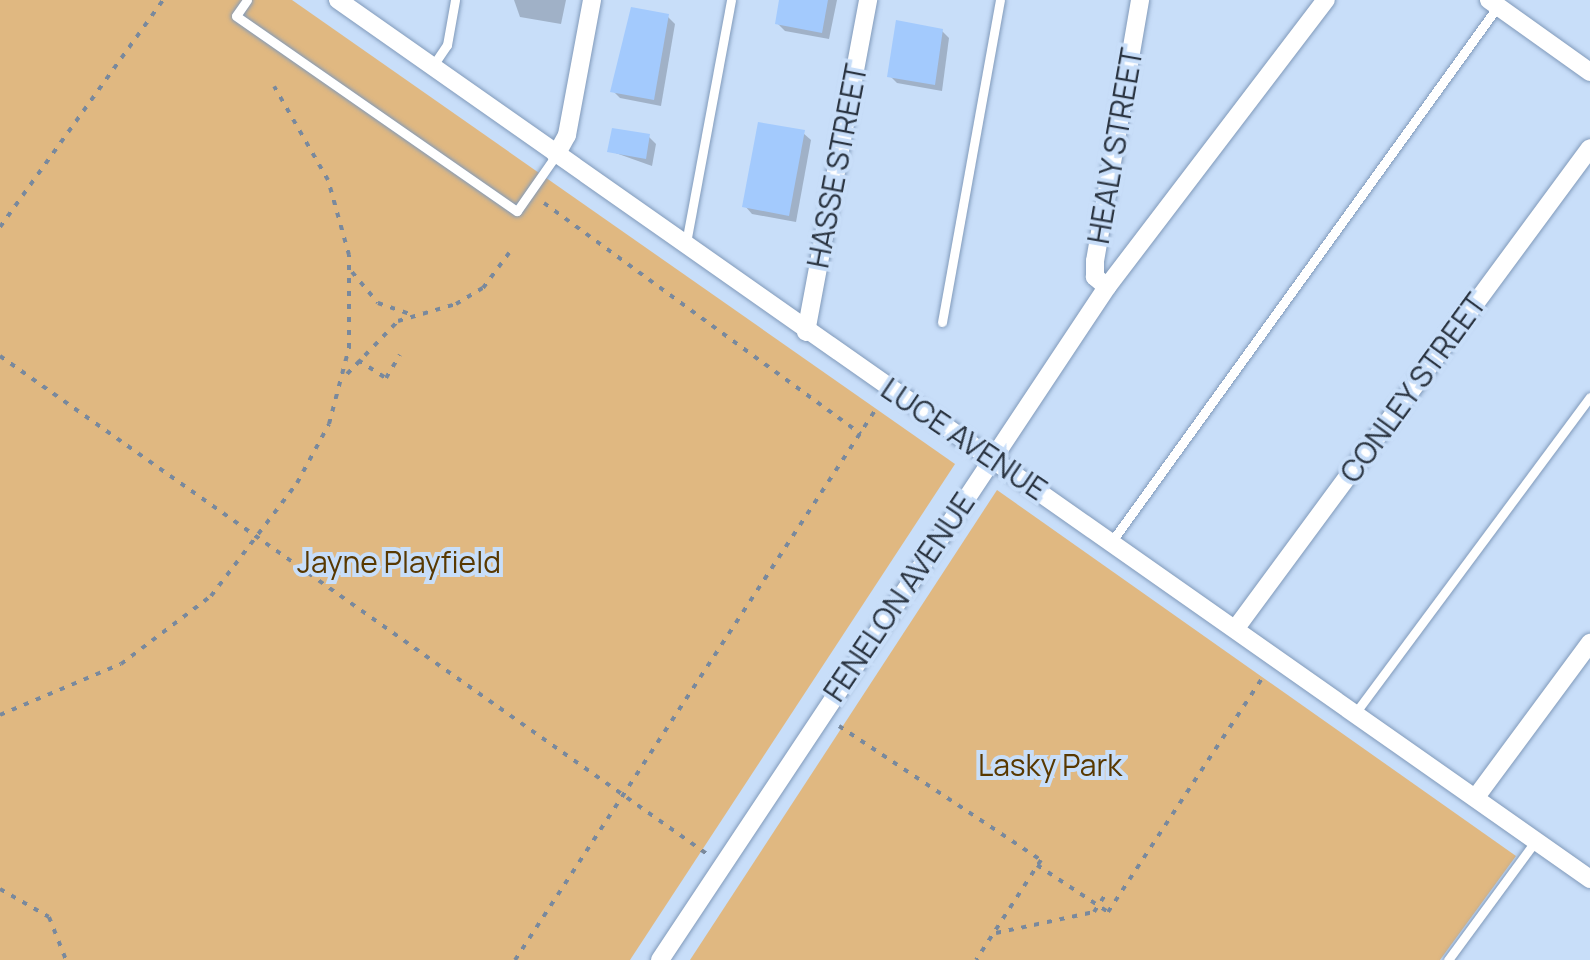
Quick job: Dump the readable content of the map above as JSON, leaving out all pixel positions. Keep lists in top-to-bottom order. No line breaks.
{"streets":{"street":["HEALY STREET","HASSE STREET","CONLEY STREET","LUCE AVENUE","FENELON AVENUE"]},"crossings":[["HEALY STREET","FENELON AVENUE"],["HASSE STREET","LUCE AVENUE"],["CONLEY STREET","LUCE AVENUE"],["LUCE AVENUE","FENELON AVENUE"]],"parks":["Jayne Playfield","Lasky Park"]}
